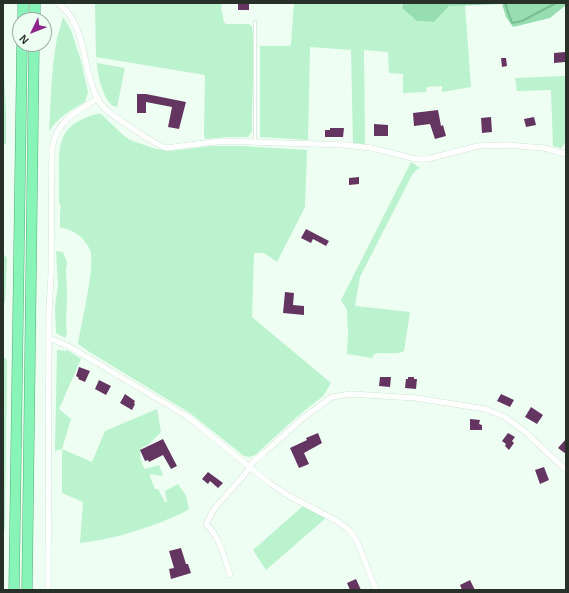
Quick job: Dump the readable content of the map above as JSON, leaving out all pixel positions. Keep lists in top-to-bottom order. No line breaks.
{"north":"bottom left"}
